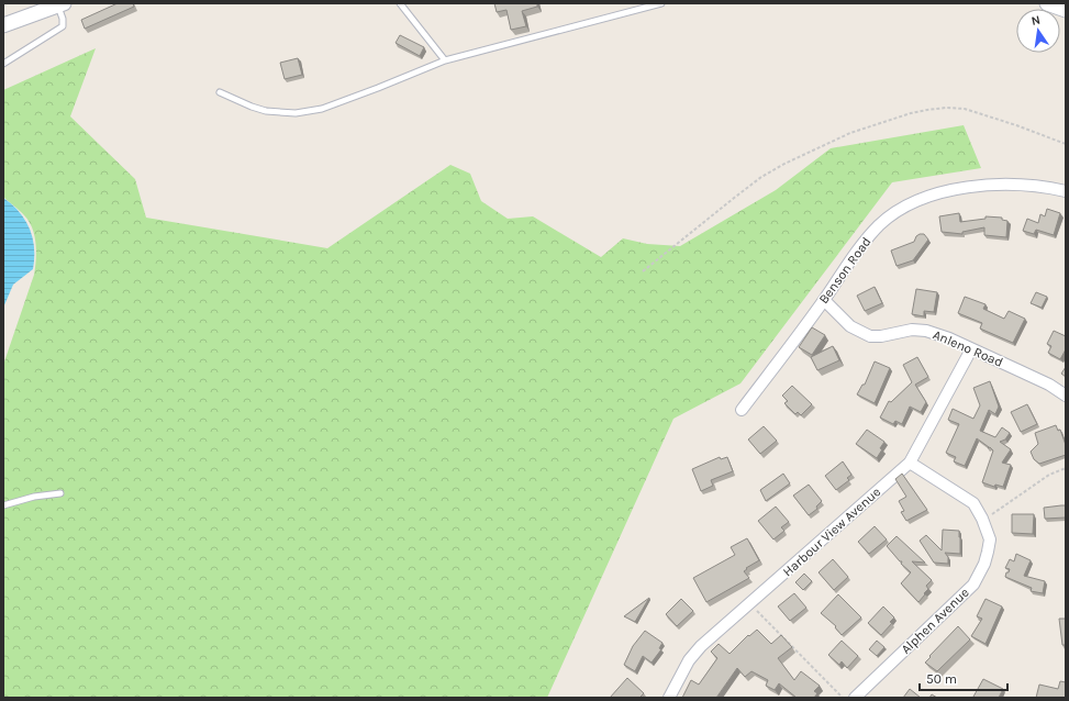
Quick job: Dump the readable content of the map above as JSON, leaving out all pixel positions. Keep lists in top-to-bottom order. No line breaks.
{"streets":{"street":["Benson Road","Anleno Road","Harbour View Avenue","Alphen Avenue"]},"crossings":[["Benson Road","Anleno Road"],["Anleno Road","Harbour View Avenue"],["Harbour View Avenue","Alphen Avenue"]],"scale_bar":"50 m","north":"top"}
